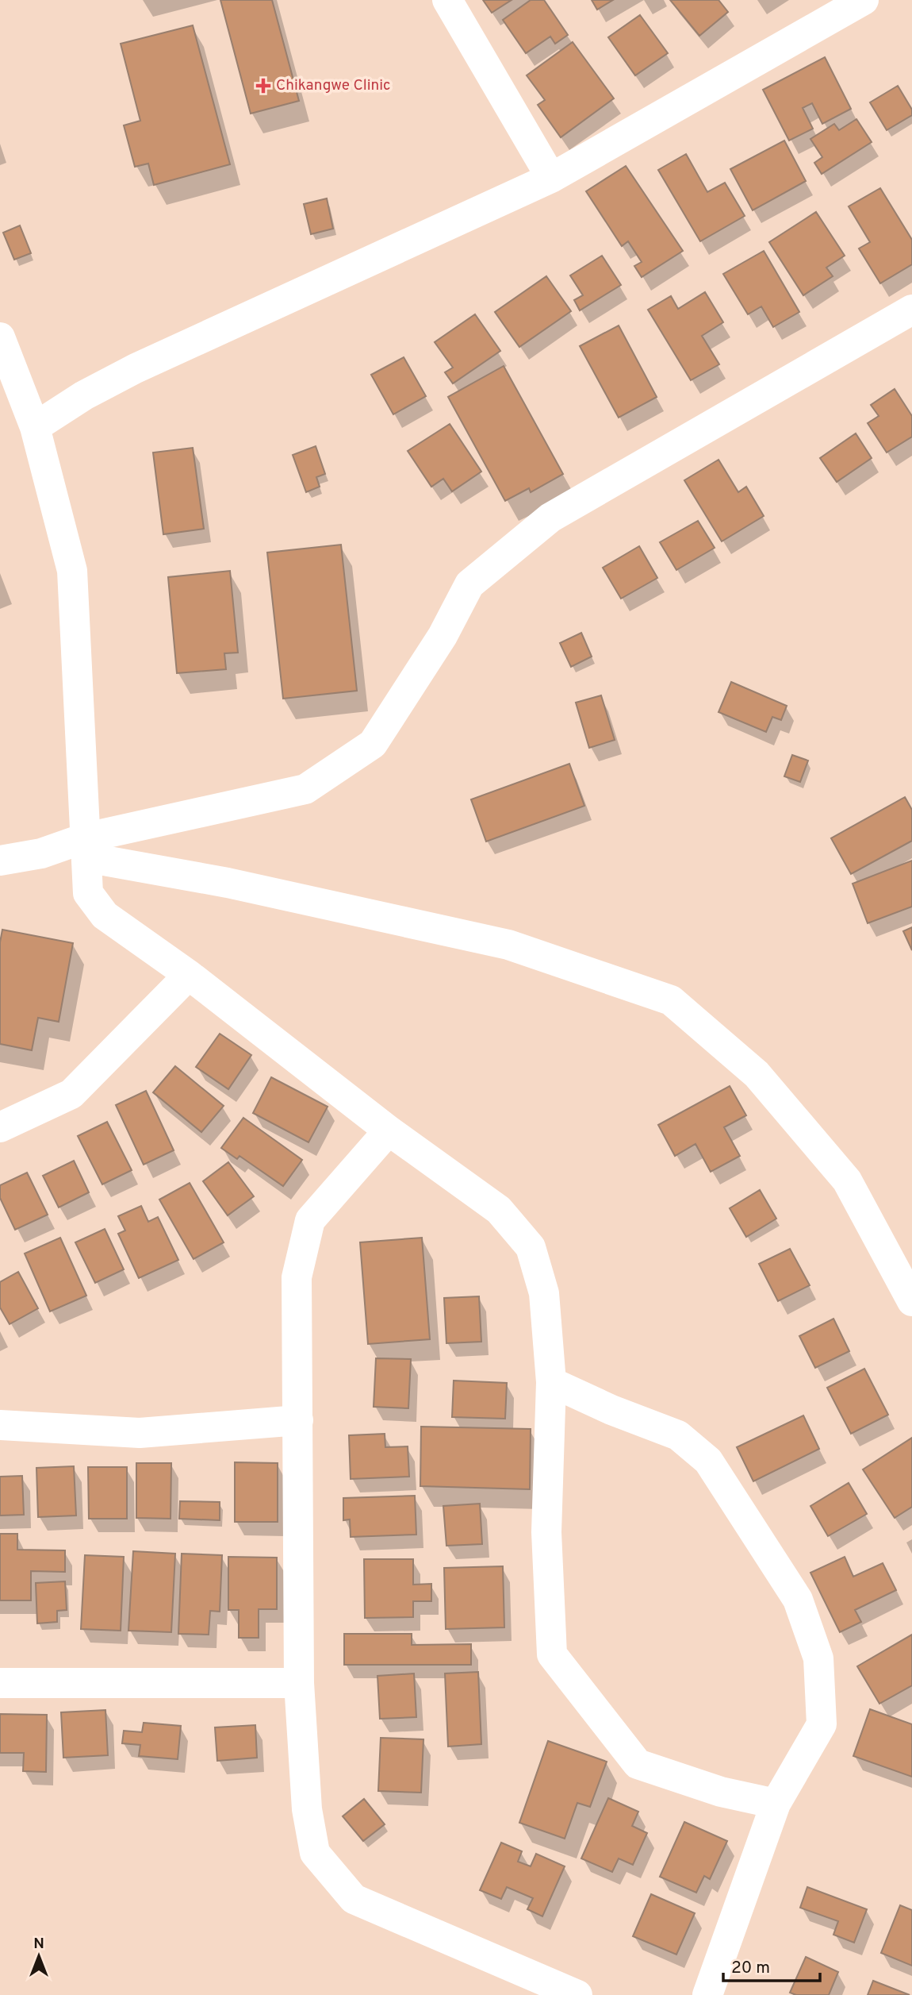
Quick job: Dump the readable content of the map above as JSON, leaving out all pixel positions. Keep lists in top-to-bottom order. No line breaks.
{"places":{"health":["Chikangwe Clinic"]},"scale_bar":"20 m","north":"top"}
